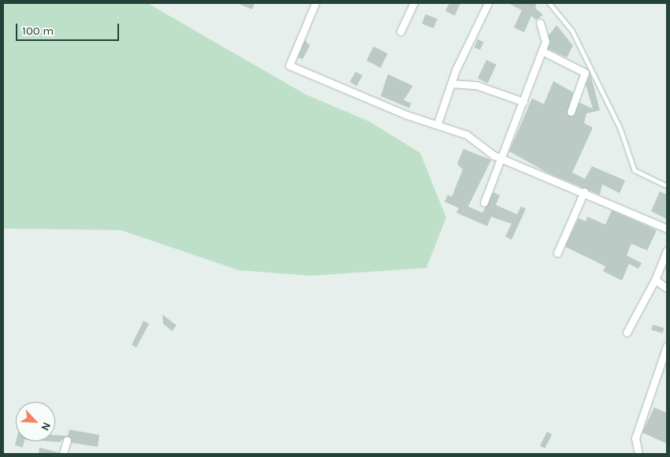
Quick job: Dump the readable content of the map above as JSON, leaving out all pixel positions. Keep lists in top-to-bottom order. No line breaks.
{"scale_bar":"100 m","north":"bottom right"}
